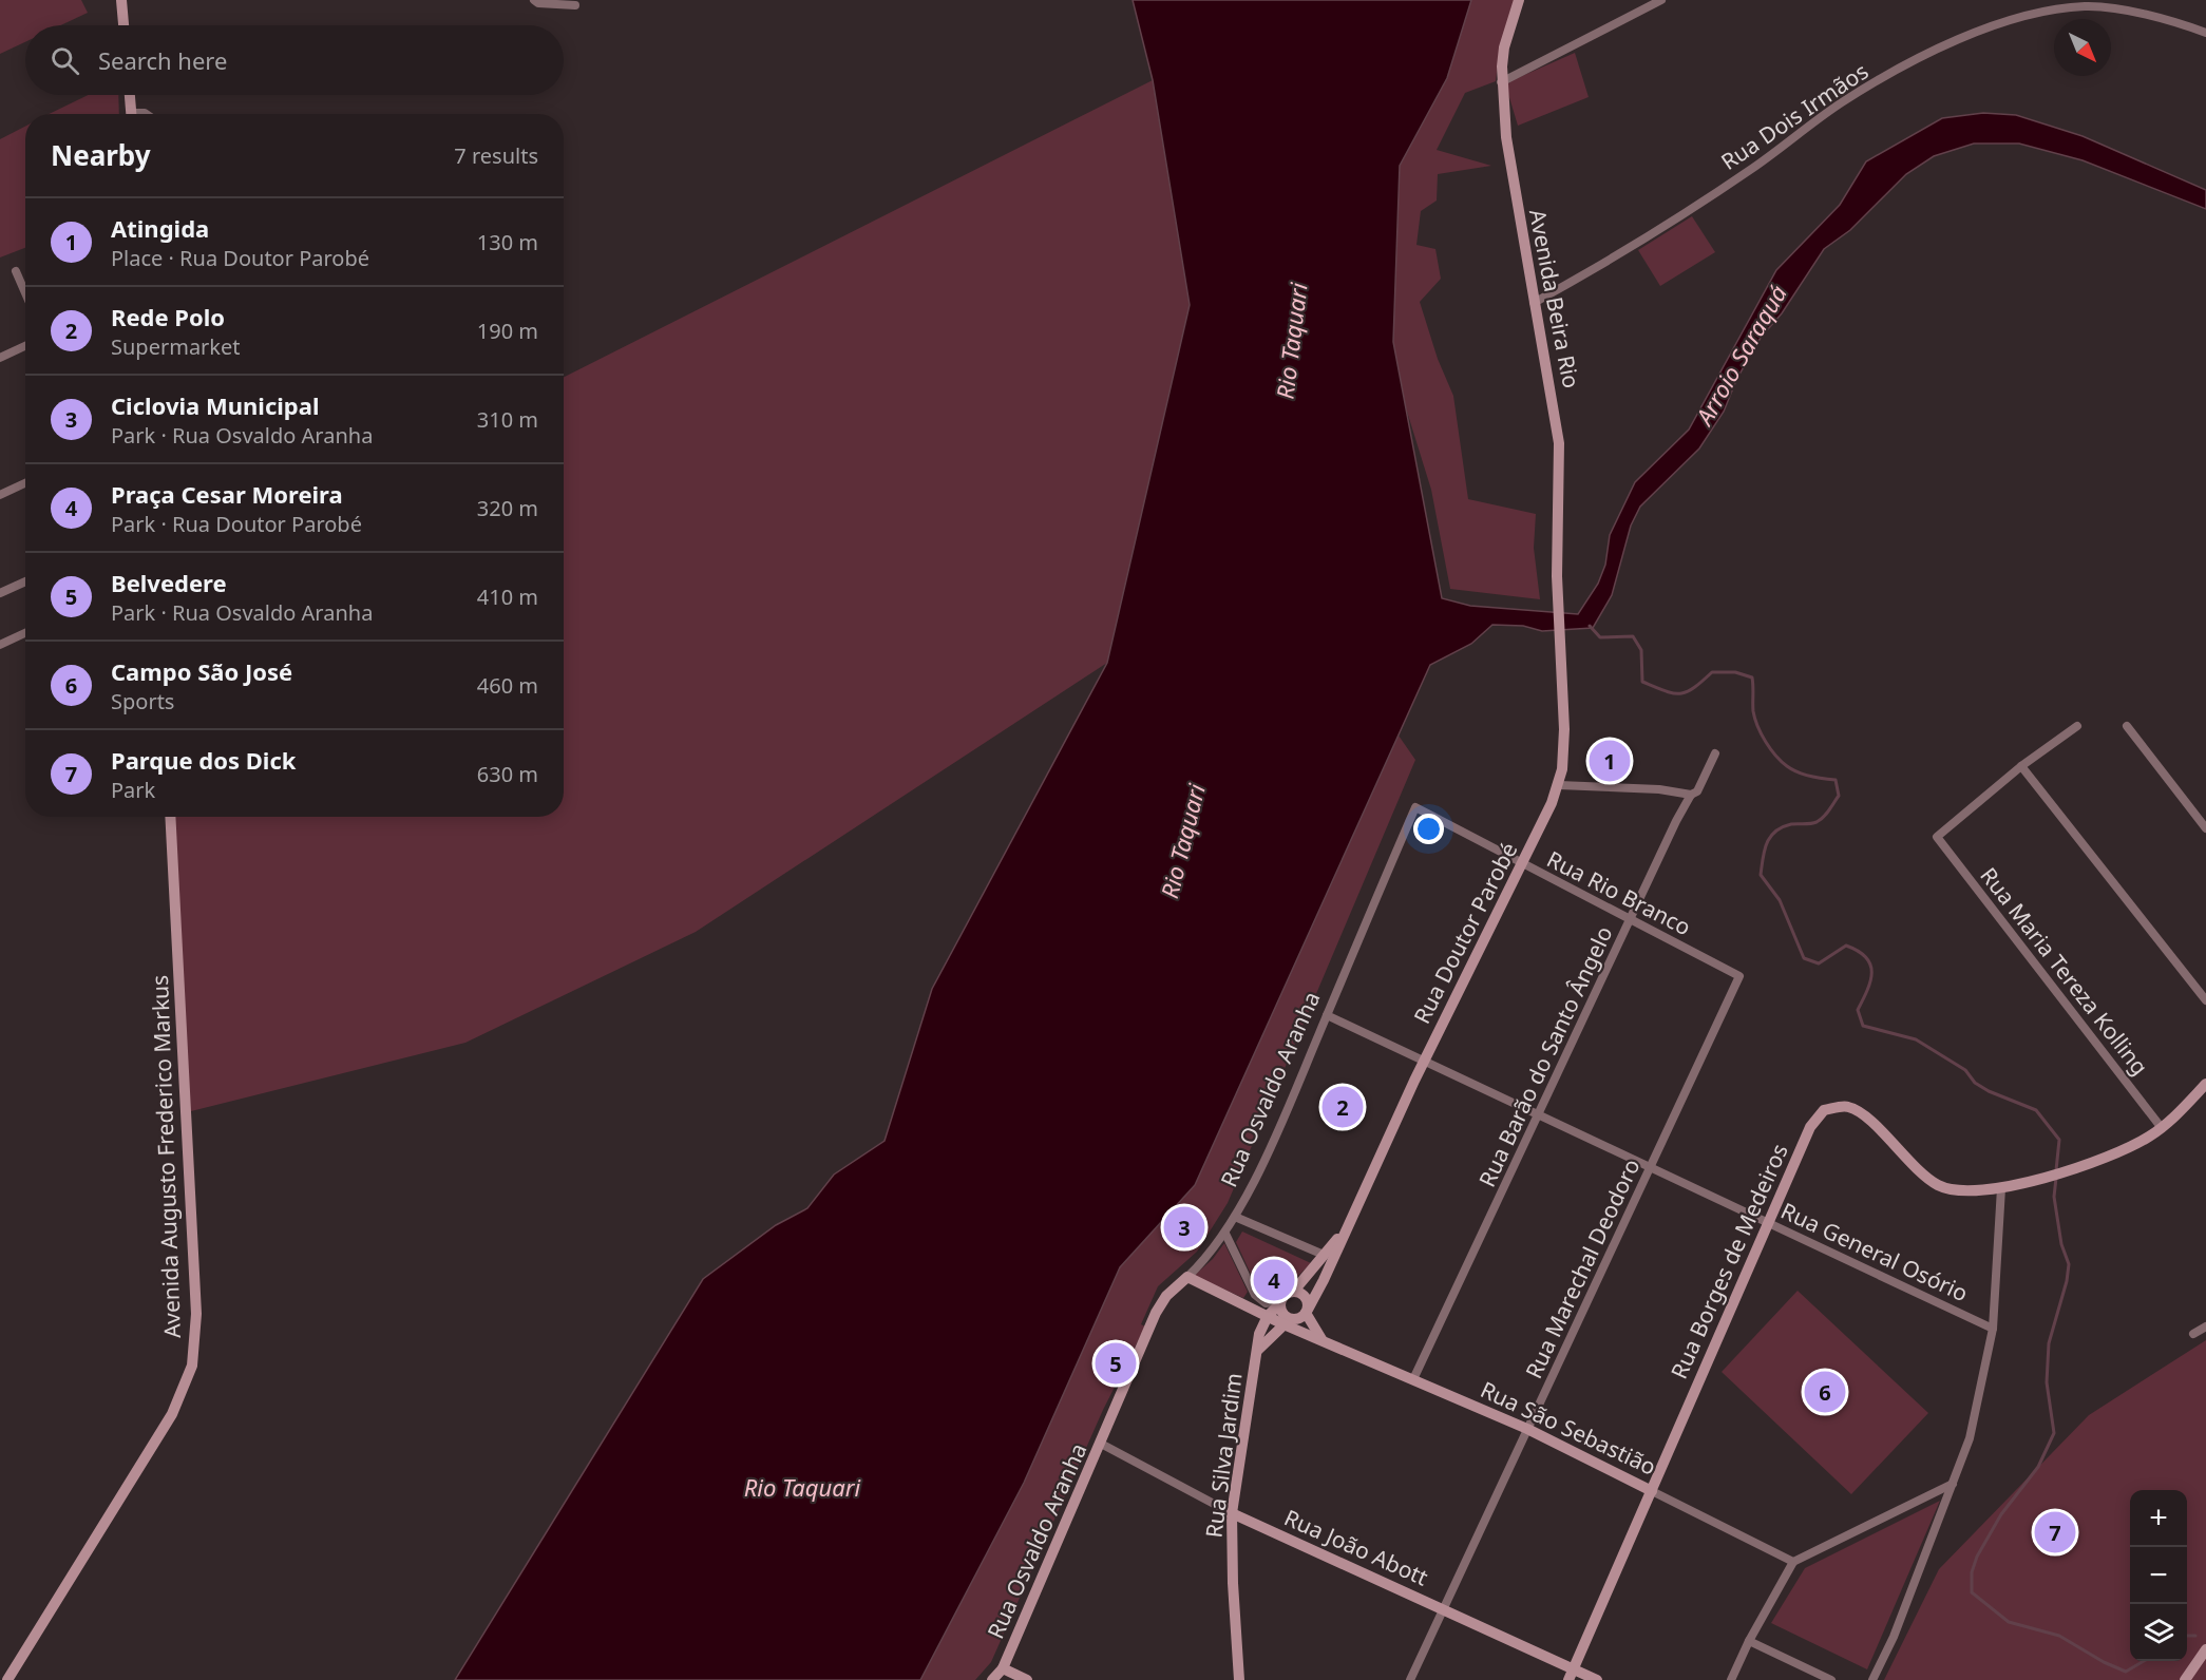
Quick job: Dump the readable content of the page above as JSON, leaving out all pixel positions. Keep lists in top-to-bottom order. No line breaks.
{"streets":{"main road":["Avenida Beira Rio","Rua Doutor Parobé","Rua Osvaldo Aranha","Avenida Augusto Frederico Markus","Rua Borges de Medeiros","Rua São Sebastião","Rua Silva Jardim","Rua João Abott"],"street":["Rua Dois Irmãos","Rua Rio Branco","Rua Maria Tereza Kolling","Rua Barão do Santo Ângelo","Rua General Osório","Rua Marechal Deodoro"]},"crossings":[["Rua Dois Irmãos","Avenida Beira Rio"],["Avenida Beira Rio","Rua Doutor Parobé"],["Rua Rio Branco","Rua Doutor Parobé"],["Rua Rio Branco","Rua Barão do Santo Ângelo"],["Rua Rio Branco","Rua Osvaldo Aranha"],["Rua Rio Branco","Rua Marechal Deodoro"],["Rua Doutor Parobé","Rua General Osório"],["Rua Doutor Parobé","Rua São Sebastião"],["Rua Doutor Parobé","Rua Silva Jardim"],["Rua Maria Tereza Kolling","Rua Borges de Medeiros"],["Rua Barão do Santo Ângelo","Rua General Osório"],["Rua Barão do Santo Ângelo","Rua São Sebastião"],["Rua Osvaldo Aranha","Rua General Osório"],["Rua Osvaldo Aranha","Rua São Sebastião"],["Rua Osvaldo Aranha","Rua João Abott"],["Rua General Osório","Rua Borges de Medeiros"],["Rua General Osório","Rua Marechal Deodoro"],["Rua Borges de Medeiros","Rua São Sebastião"],["Rua Borges de Medeiros","Rua João Abott"],["Rua Marechal Deodoro","Rua São Sebastião"],["Rua Marechal Deodoro","Rua João Abott"],["Rua São Sebastião","Rua Silva Jardim"],["Rua Silva Jardim","Rua João Abott"]],"water":["Rio Taquari","Arroio Saraquá"],"north":"bottom right","page":{"search":"Search here","heading":["Nearby","7 results"],"list":[{"mark":"1","name":"Atingida","note":"Place · Rua Doutor Parobé","value":"130 m"},{"mark":"2","name":"Rede Polo","note":"Supermarket","value":"190 m"},{"mark":"3","name":"Ciclovia Municipal","note":"Park · Rua Osvaldo Aranha","value":"310 m"},{"mark":"4","name":"Praça Cesar Moreira","note":"Park · Rua Doutor Parobé","value":"320 m"},{"mark":"5","name":"Belvedere","note":"Park · Rua Osvaldo Aranha","value":"410 m"},{"mark":"6","name":"Campo São José","note":"Sports","value":"460 m"},{"mark":"7","name":"Parque dos Dick","note":"Park","value":"630 m"}],"pins":["1","2","3","4","5","6","7"],"map_buttons":["+","−"]}}
